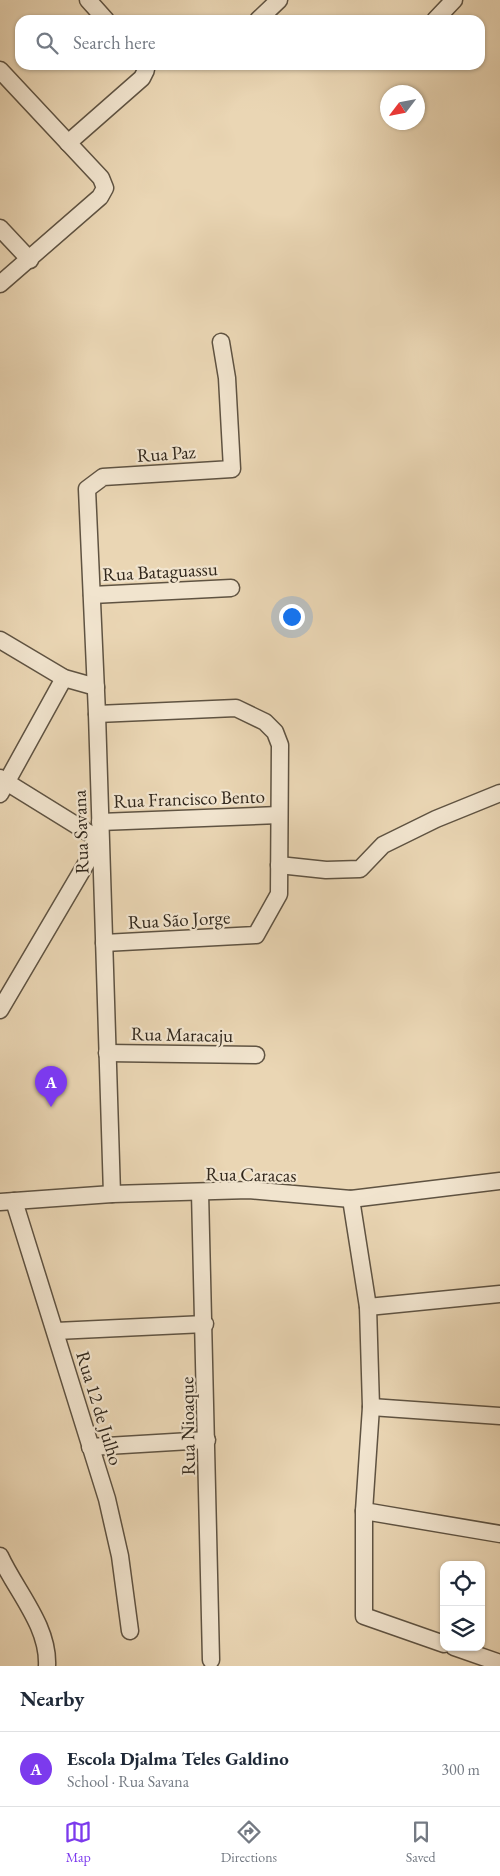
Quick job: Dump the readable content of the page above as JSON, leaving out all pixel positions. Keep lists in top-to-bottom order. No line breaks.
{"streets":{"street":["Rua Paz","Rua Bataguassu","Rua Francisco Bento","Rua Savana","Rua São Jorge","Rua Maracaju","Rua Caracas","Rua 12 de Julho","Rua Nioaque"]},"crossings":[["Rua Paz","Rua Savana"],["Rua Bataguassu","Rua Savana"],["Rua Francisco Bento","Rua Savana"],["Rua Savana","Rua São Jorge"],["Rua Savana","Rua Maracaju"],["Rua Savana","Rua Caracas"],["Rua Caracas","Rua 12 de Julho"],["Rua Caracas","Rua Nioaque"]],"north":"bottom left","page":{"search":"Search here","pins":"A","heading":"Nearby","list":[{"mark":"A","name":"Escola Djalma Teles Galdino","note":"School · Rua Savana","value":"300 m"}],"nav":["Map","Directions","Saved"]}}
